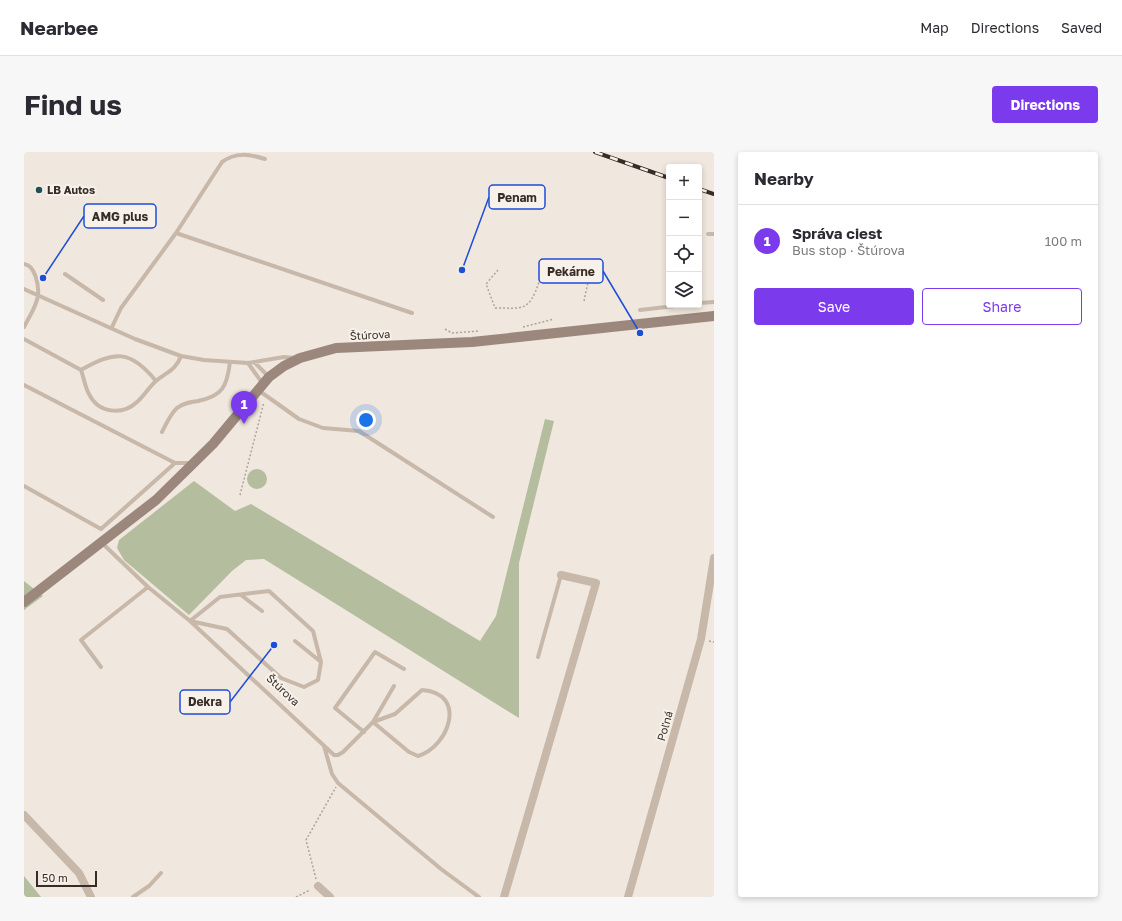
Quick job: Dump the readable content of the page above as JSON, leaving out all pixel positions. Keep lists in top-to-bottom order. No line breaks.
{"streets":{"street":["Štúrova","Poľná"]},"places":["LB Autos","Penam","AMG plus","Pekárne","Dekra"],"scale_bar":"50 m","page":{"header":"Nearbee","nav":["Map","Directions","Saved"],"buttons":["Directions",["Save","Share"]],"title":"Find us","heading":"Nearby","map_buttons":["+","−"],"list":[{"mark":"1","name":"Správa ciest","note":"Bus stop · Štúrova","value":"100 m"}],"pins":"1","scale":"50 m"}}
